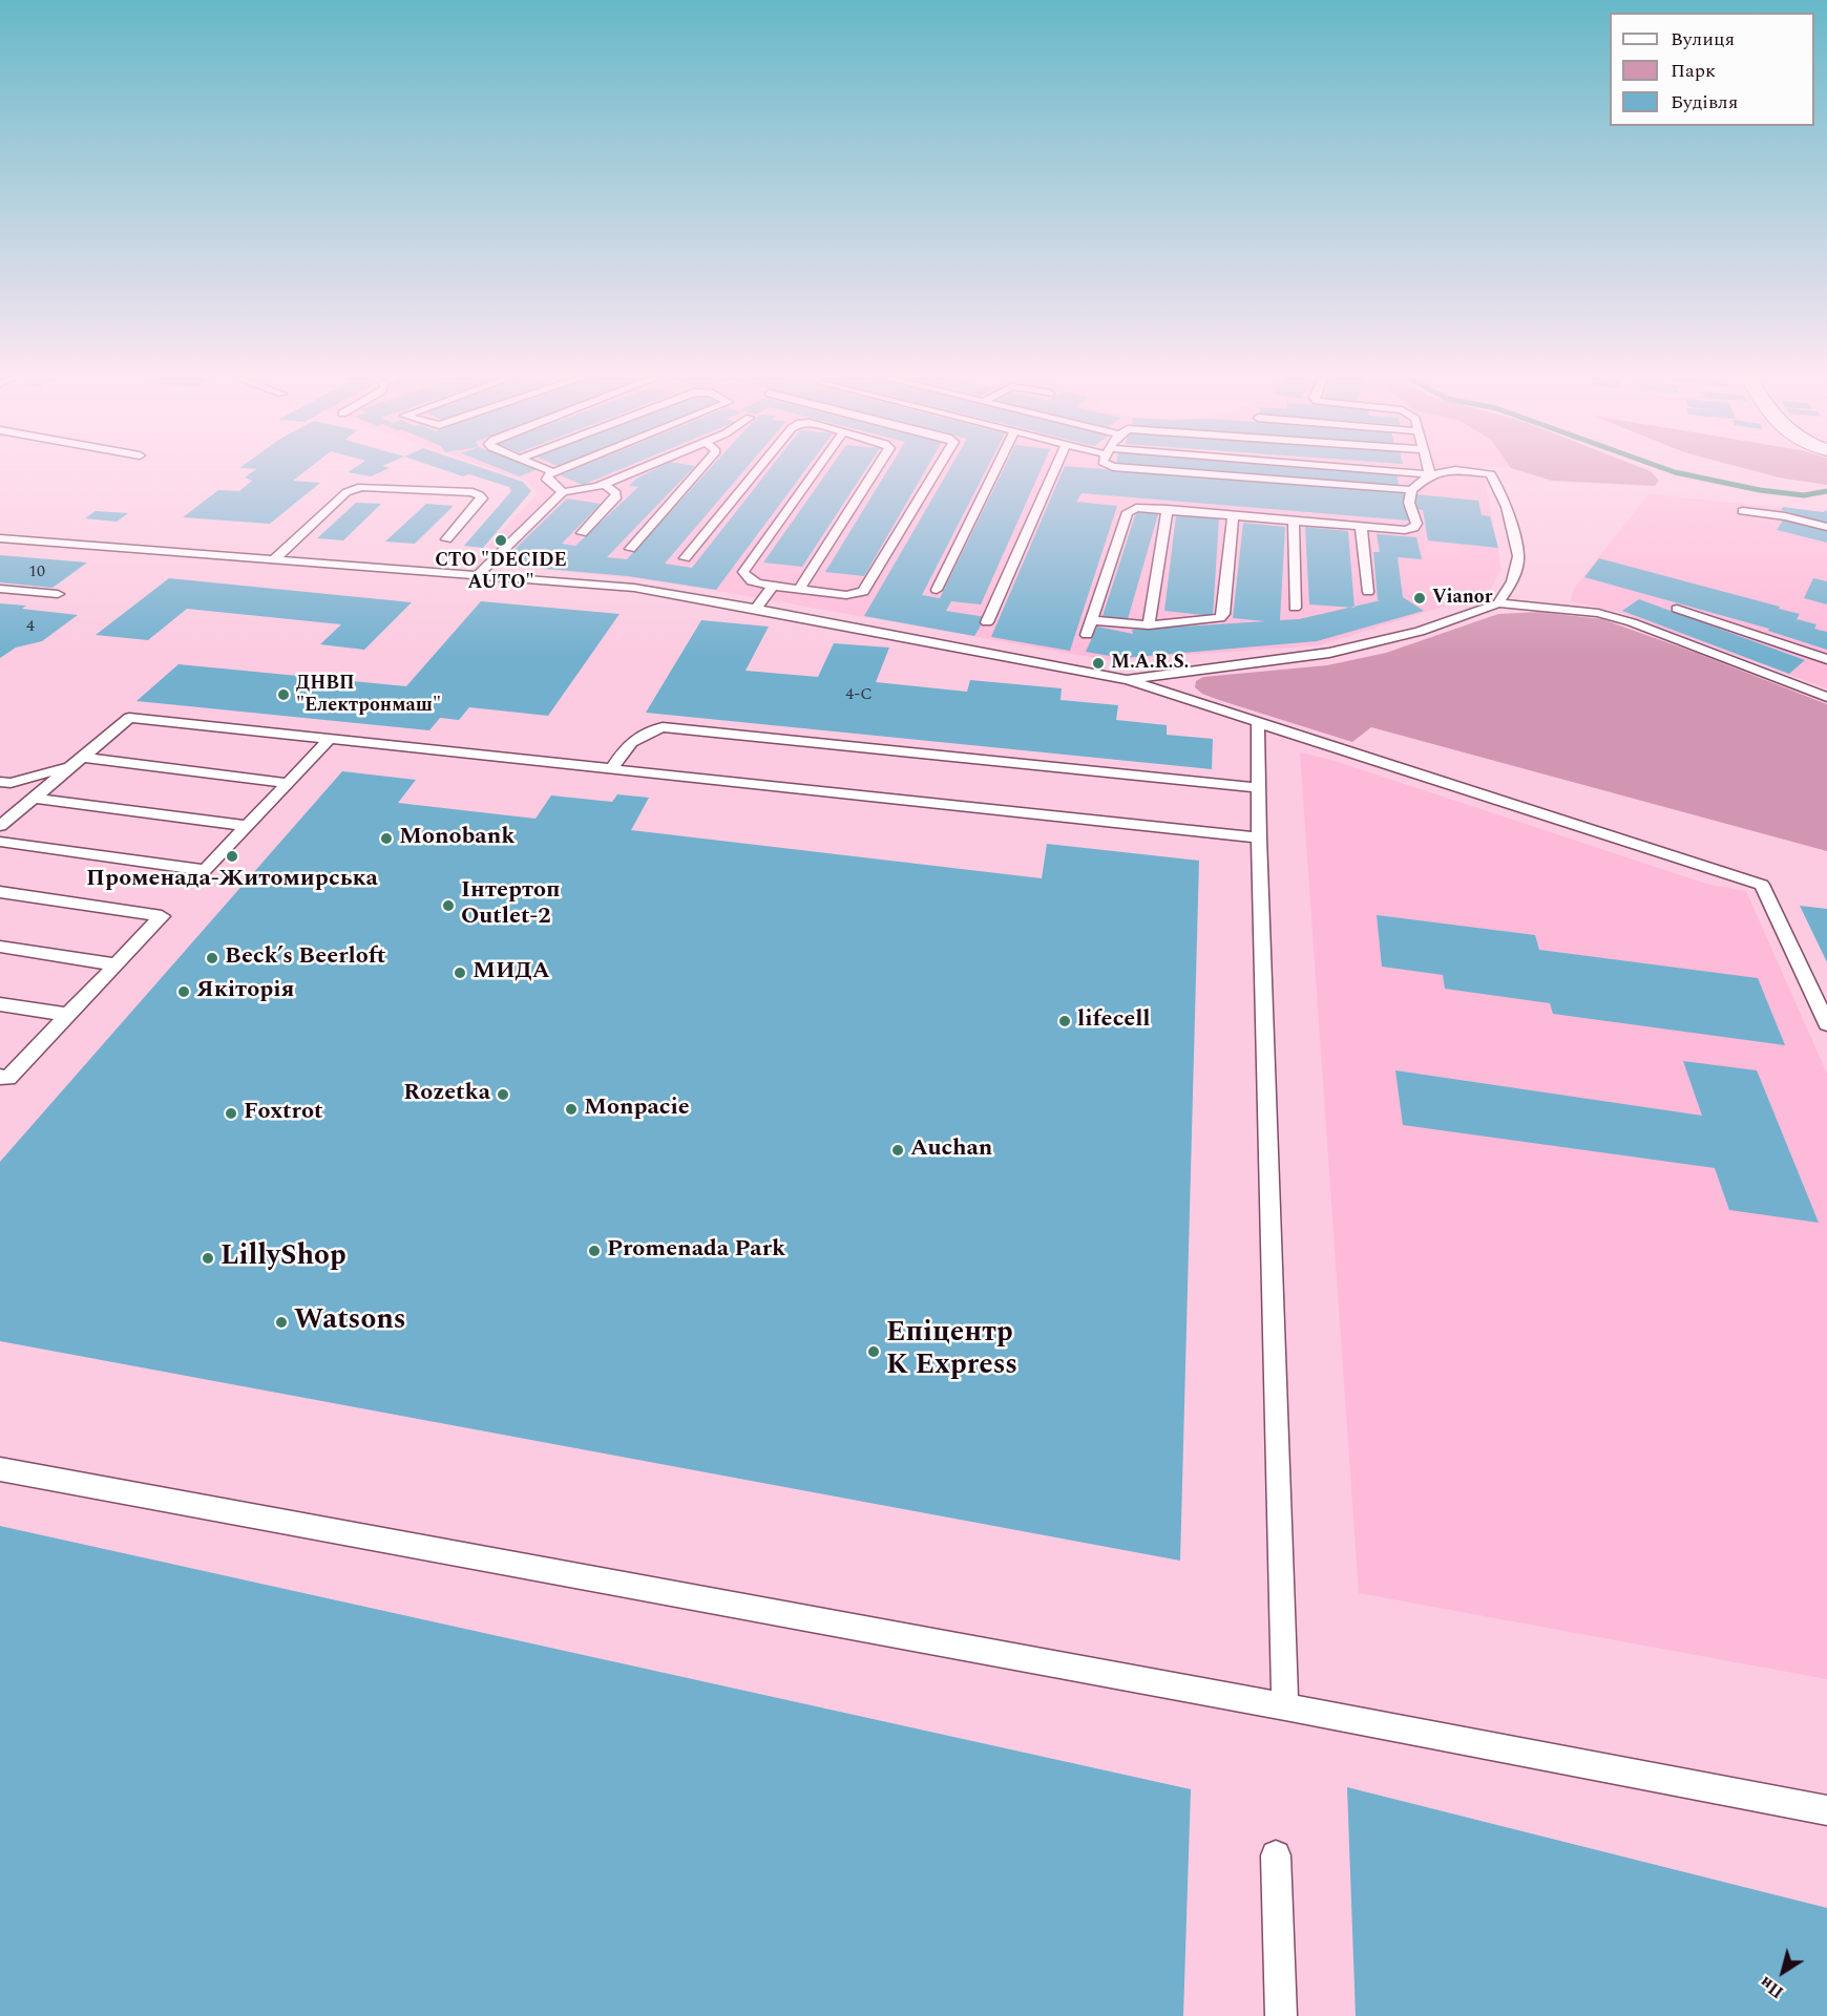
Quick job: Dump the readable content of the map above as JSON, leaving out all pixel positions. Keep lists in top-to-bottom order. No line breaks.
{"places":["СТО \"DECIDE AUTO\"","Vianor","M.A.R.S.","ДНВП \"Електронмаш\"","Monobank","Променада-Житомирська","Інтертоп Outlet-2","Beck’s Beerloft","МИДА","Якіторія","lifecell","Rozetka","Monpacie","Foxtrot","Auchan","Promenada Park","LillyShop","Watsons","Епіцентр К Express"],"house_numbers":["10","4","4-С"],"legend":["Вулиця","Парк","Будівля"],"north":"bottom left"}
